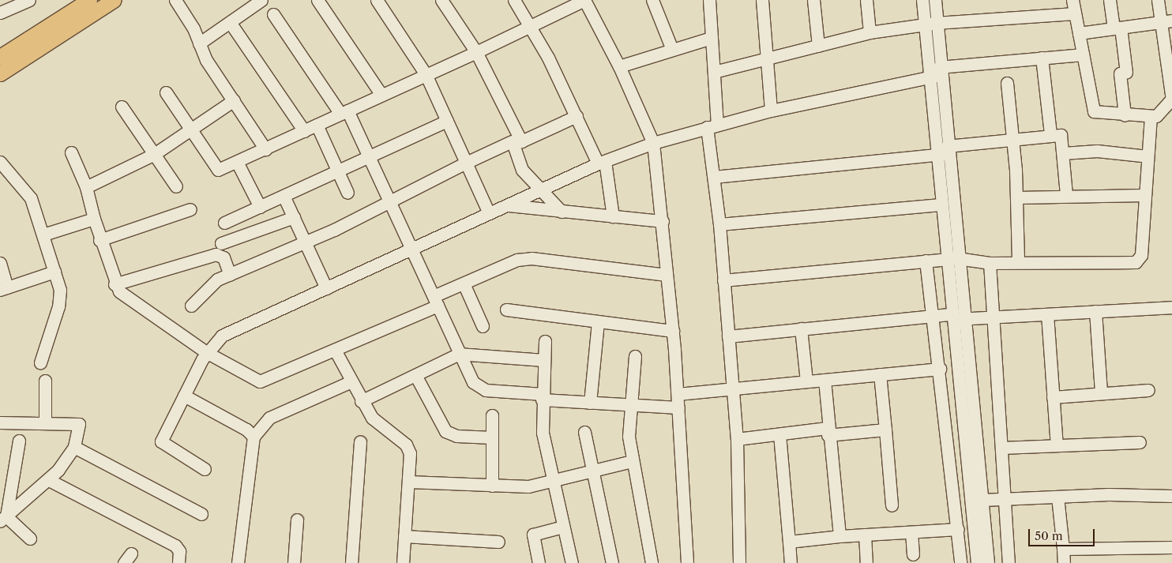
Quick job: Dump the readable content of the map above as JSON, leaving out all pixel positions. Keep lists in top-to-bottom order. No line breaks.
{"scale_bar":"50 m"}
